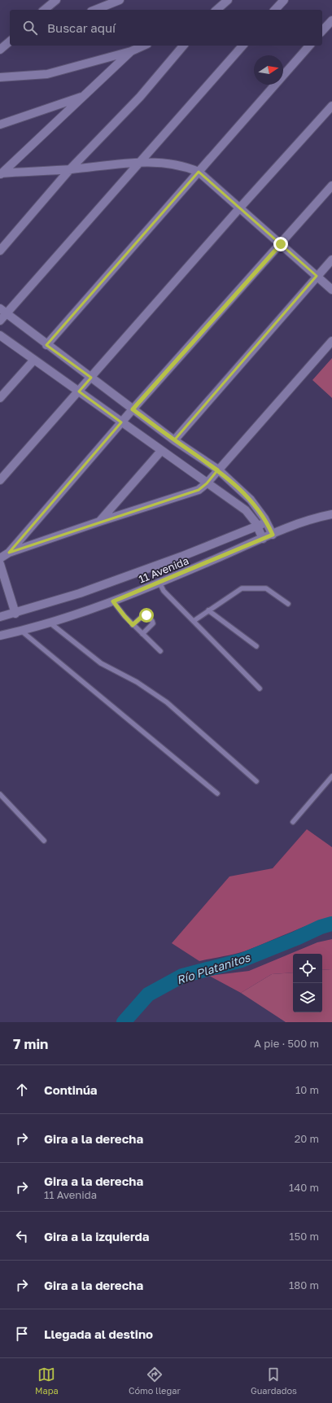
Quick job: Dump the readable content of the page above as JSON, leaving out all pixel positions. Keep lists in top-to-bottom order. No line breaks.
{"streets":{"street":["11 Avenida"]},"water":["Río Platanitos"],"north":"right","page":{"search":"Buscar aquí","heading":["7 min","A pie · 500 m"],"list":[["Continúa","10 m"],["Gira a la derecha","20 m"],["Gira a la derecha","11 Avenida","140 m"],["Gira a la izquierda","150 m"],["Gira a la derecha","180 m"],"Llegada al destino"],"nav":["Mapa","Cómo llegar","Guardados"]}}
